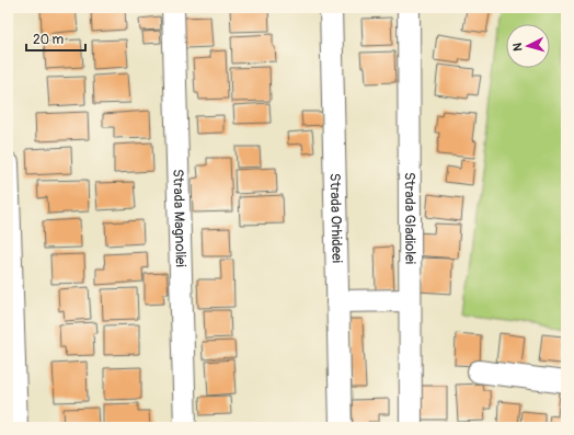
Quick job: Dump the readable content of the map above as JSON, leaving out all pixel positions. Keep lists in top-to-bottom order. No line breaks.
{"streets":{"street":["Strada Orhideei","Strada Magnoliei","Strada Gladiolei"]},"scale_bar":"20 m","north":"left"}
